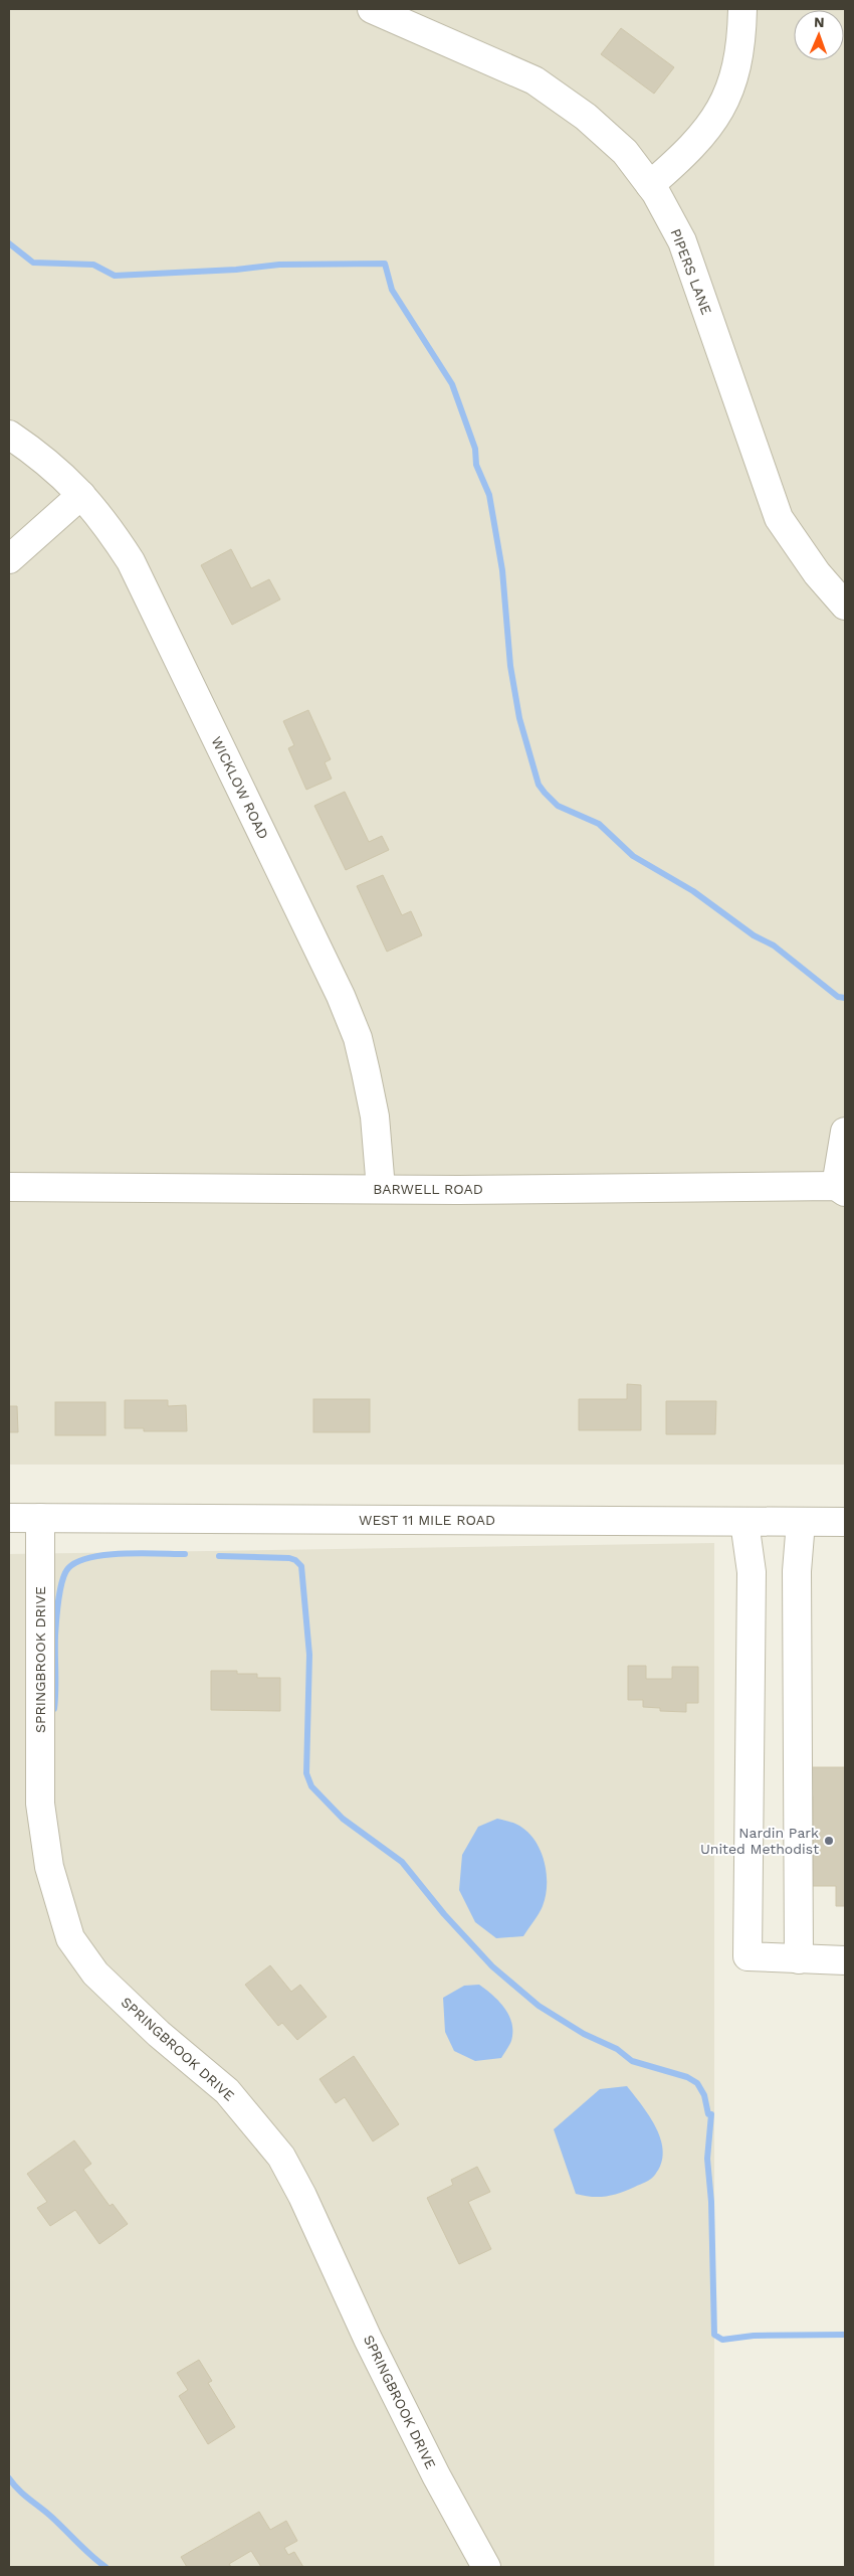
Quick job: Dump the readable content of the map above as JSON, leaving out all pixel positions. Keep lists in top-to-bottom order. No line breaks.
{"streets":{"street":["PIPERS LANE","WICKLOW ROAD","BARWELL ROAD","WEST 11 MILE ROAD","SPRINGBROOK DRIVE"]},"crossings":[["WICKLOW ROAD","BARWELL ROAD"],["WEST 11 MILE ROAD","SPRINGBROOK DRIVE"]],"places":["Nardin Park United Methodist"],"north":"top"}
